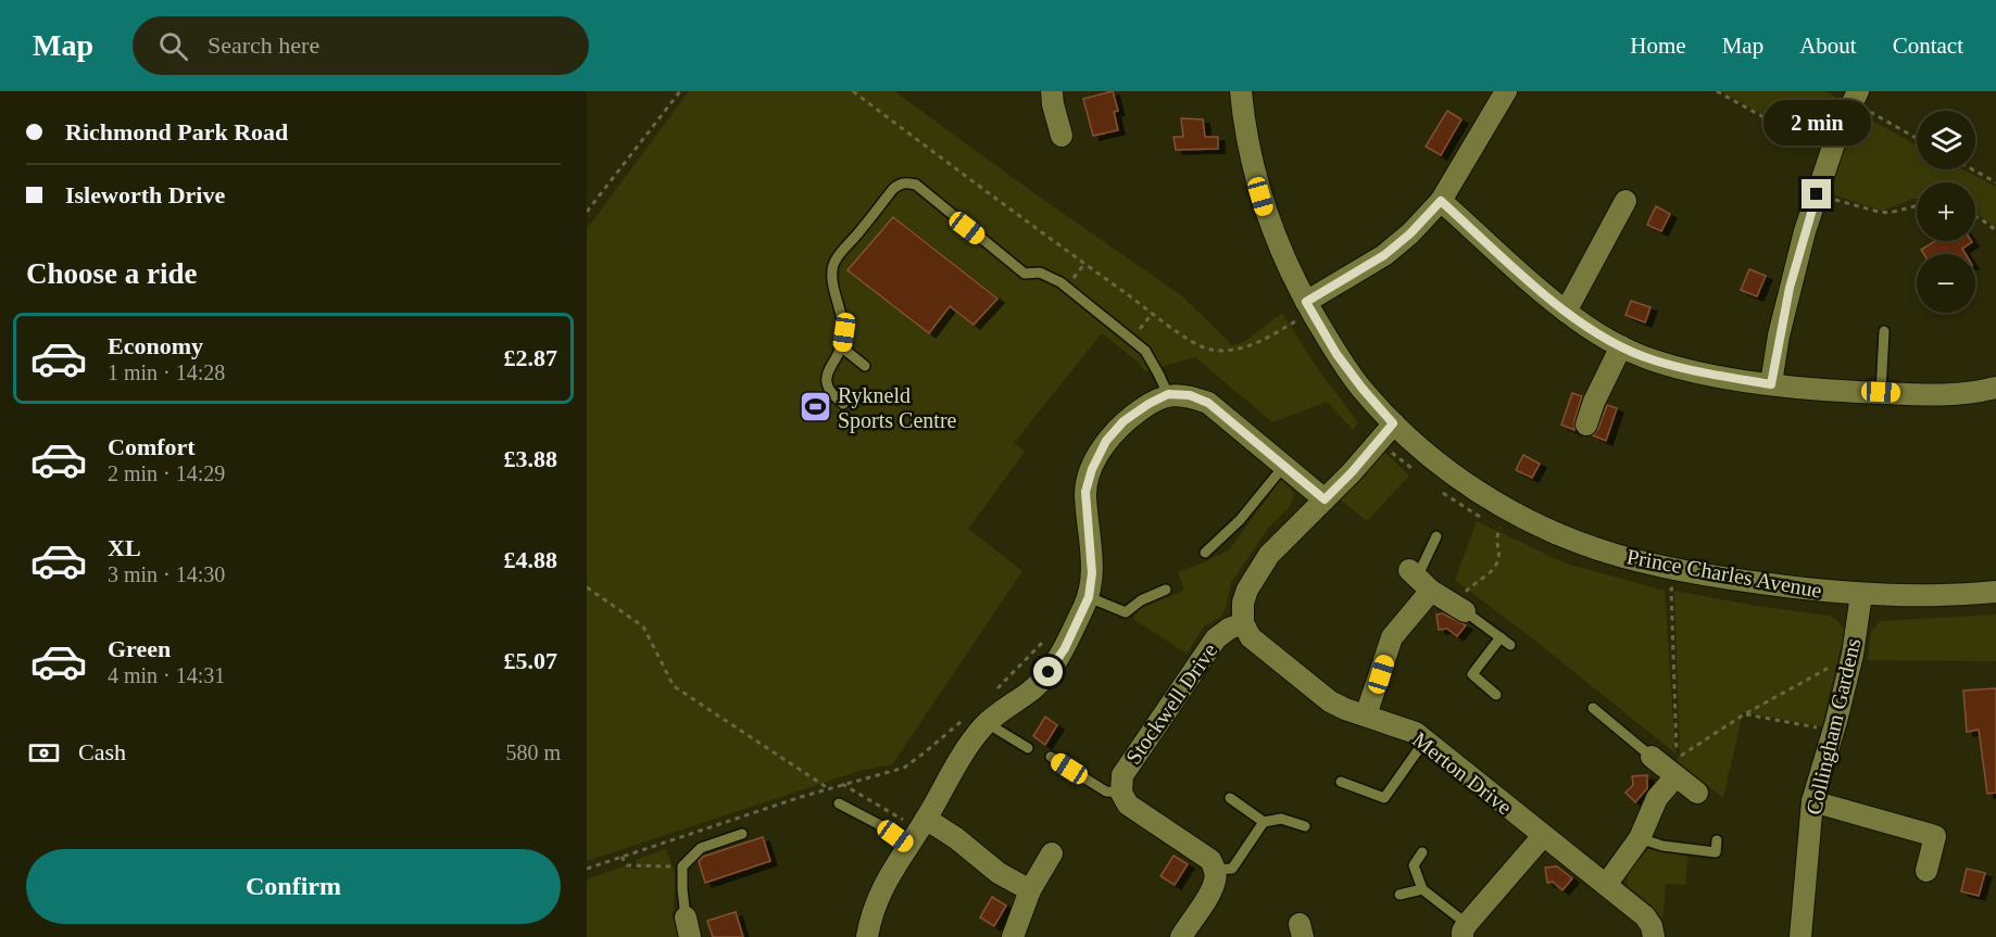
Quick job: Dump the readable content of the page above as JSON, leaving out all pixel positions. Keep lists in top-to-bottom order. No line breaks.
{"streets":{"street":["Prince Charles Avenue","Stockwell Drive","Collingham Gardens","Merton Drive"]},"crossings":[["Prince Charles Avenue","Collingham Gardens"],["Stockwell Drive","Merton Drive"]],"places":{"sports":["Rykneld Sports Centre"]},"page":{"header":"Map","search":"Search here","nav":["Home","Map","About","Contact"],"banner":["Richmond Park Road","Isleworth Drive"],"bubble":"2 min","map_buttons":["+","−"],"heading":"Choose a ride","list":[{"name":"Economy","note":"1 min · 14:28","value":"£2.87"},{"name":"Comfort","note":"2 min · 14:29","value":"£3.88"},{"name":"XL","note":"3 min · 14:30","value":"£4.88"},{"name":"Green","note":"4 min · 14:31","value":"£5.07"}],"pay":["Cash","580 m"],"buttons":"Confirm"}}
